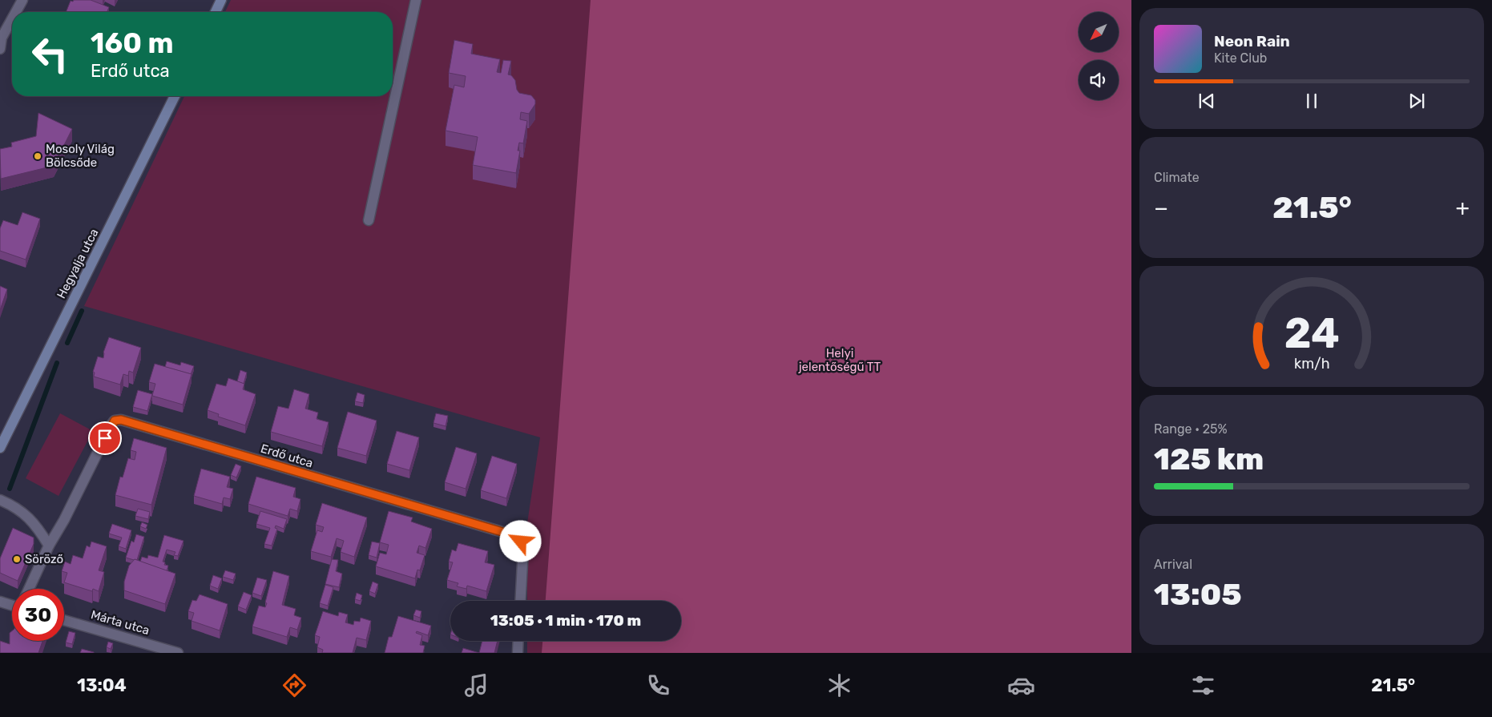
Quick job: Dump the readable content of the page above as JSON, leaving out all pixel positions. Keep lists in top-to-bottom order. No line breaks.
{"streets":{"street":["Hegyalja utca","Erdő utca","Márta utca"]},"parks":["Helyi jelentőségű TT"],"places":["Mosoly Világ Bölcsőde","Söröző"],"north":"bottom left","page":{"turn":["160 m","Erdő utca"],"song":["Neon Rain","Kite Club"],"tile":["Climate",["Range · 25%","125 km"],["Arrival","13:05"]],"heat":["−","21.5°","+"],"limit":"30","trip":"13:05 · 1 min · 170 m","tabs":["13:04","21.5°"],"gauge":["24","km/h"]}}
